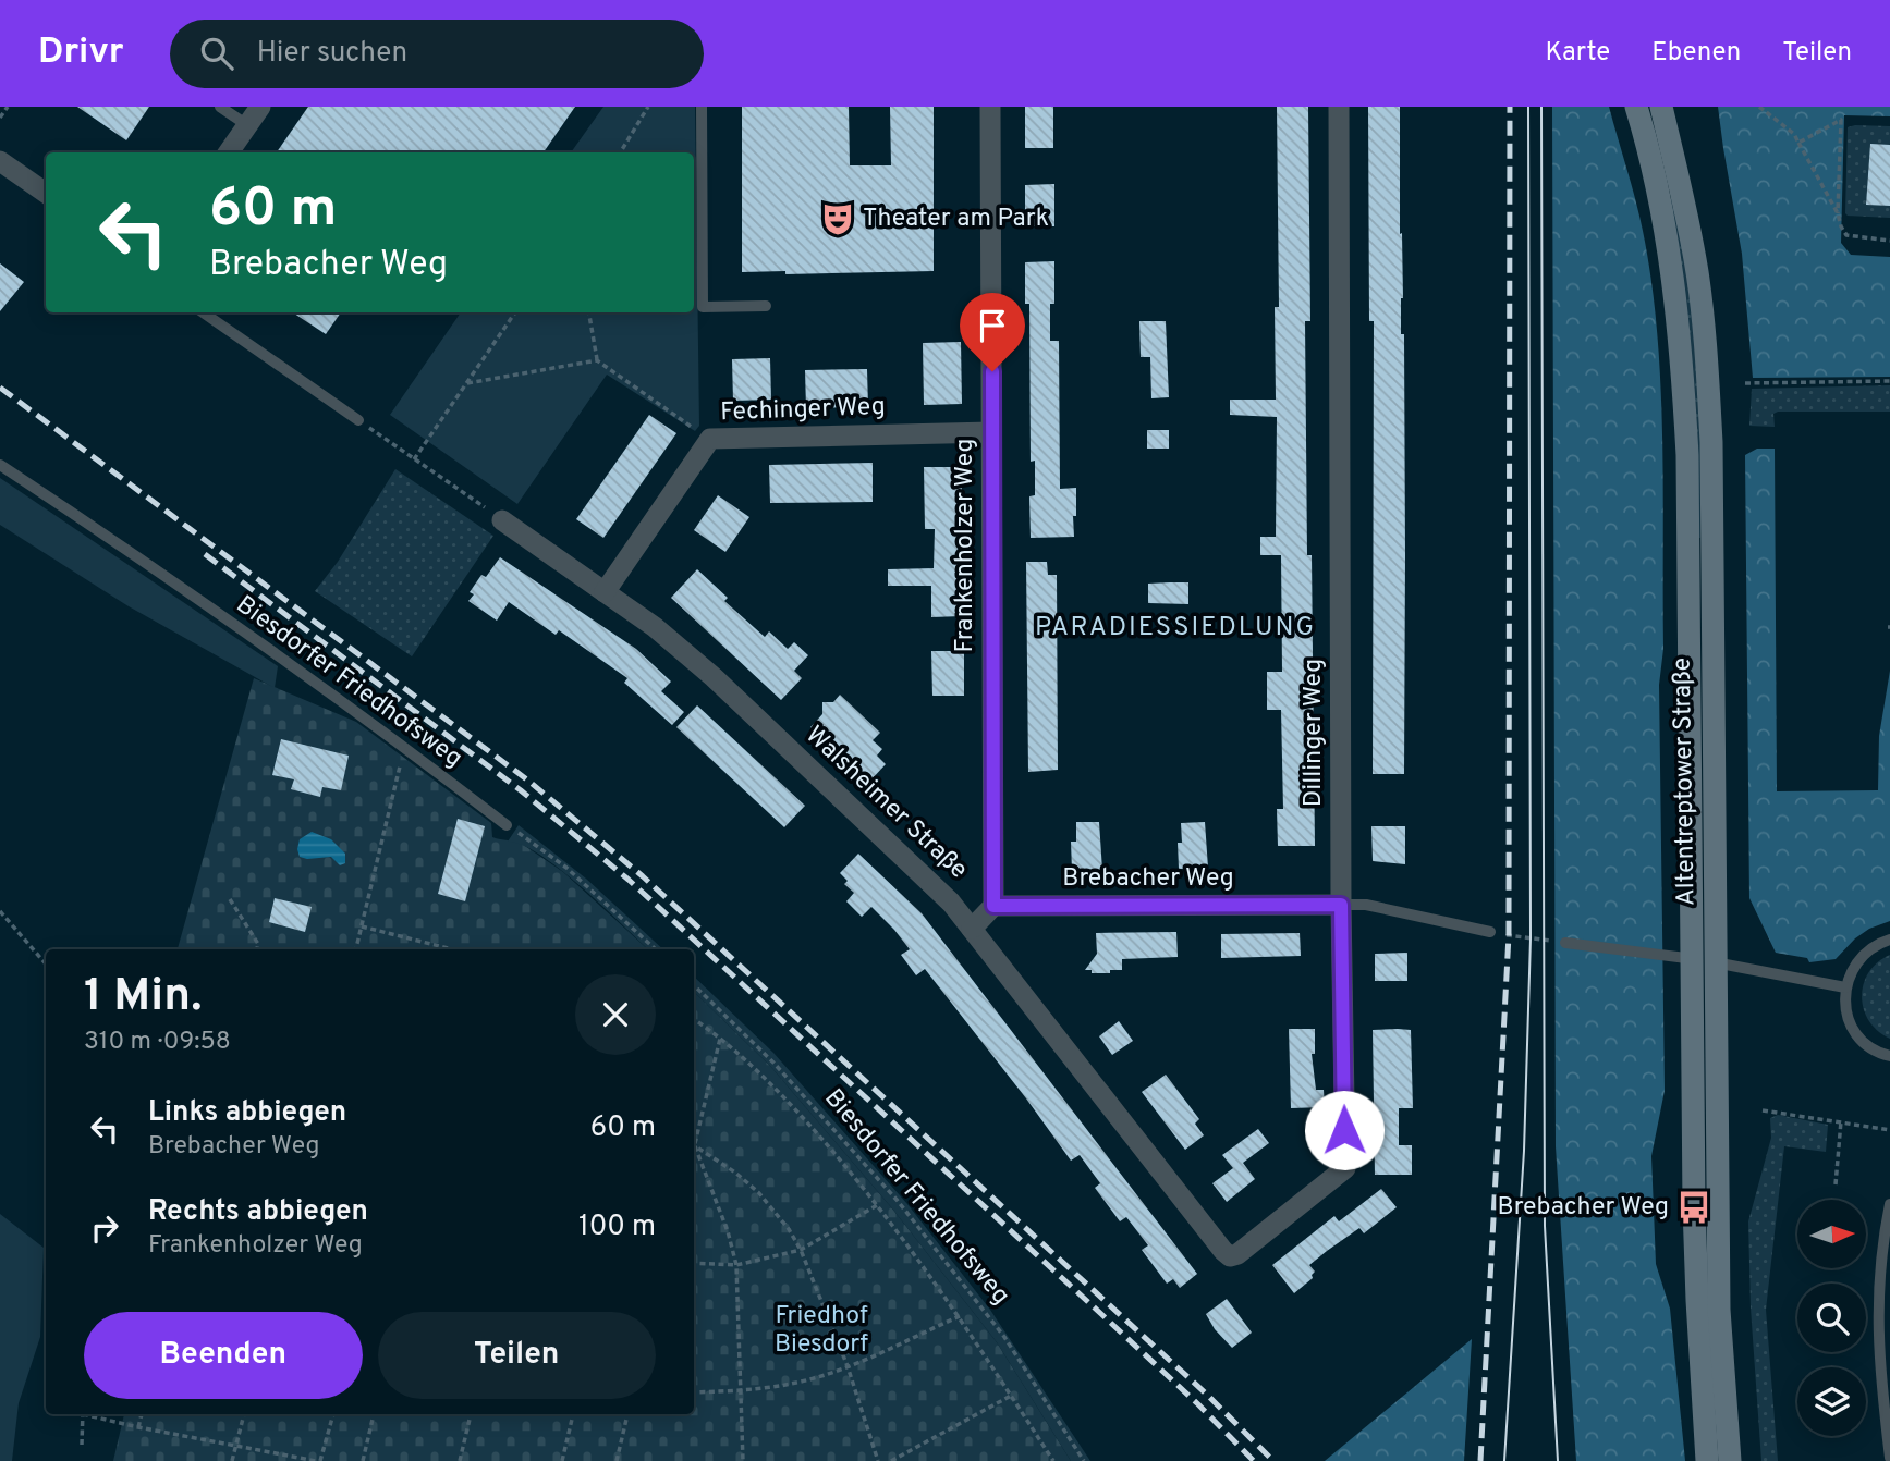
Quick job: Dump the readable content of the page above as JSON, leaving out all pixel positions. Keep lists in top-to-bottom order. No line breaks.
{"streets":{"main road":["Altentreptower Straße"],"street":["Fechinger Weg","Frankenholzer Weg","Dillinger Weg","Walsheimer Straße","Brebacher Weg"],"lane":["Biesdorfer Friedhofsweg"]},"crossings":[["Fechinger Weg","Frankenholzer Weg"],["Fechinger Weg","Walsheimer Straße"],["Frankenholzer Weg","Brebacher Weg"],["Dillinger Weg","Walsheimer Straße"],["Dillinger Weg","Brebacher Weg"]],"districts":["PARADIESSIEDLUNG"],"parks":["Friedhof Biesdorf"],"places":{"theatre":["Theater am Park"],"bus stop":["Brebacher Weg"]},"north":"right","page":{"header":"Drivr","search":"Hier suchen","nav":["Karte","Ebenen","Teilen"],"turn":["60 m","Brebacher Weg"],"heading":["1 Min.","310 m · 09:58"],"list":[{"name":"Links abbiegen","note":"Brebacher Weg","value":"60 m"},{"name":"Rechts abbiegen","note":"Frankenholzer Weg","value":"100 m"}],"buttons":["Beenden","Teilen"]}}
